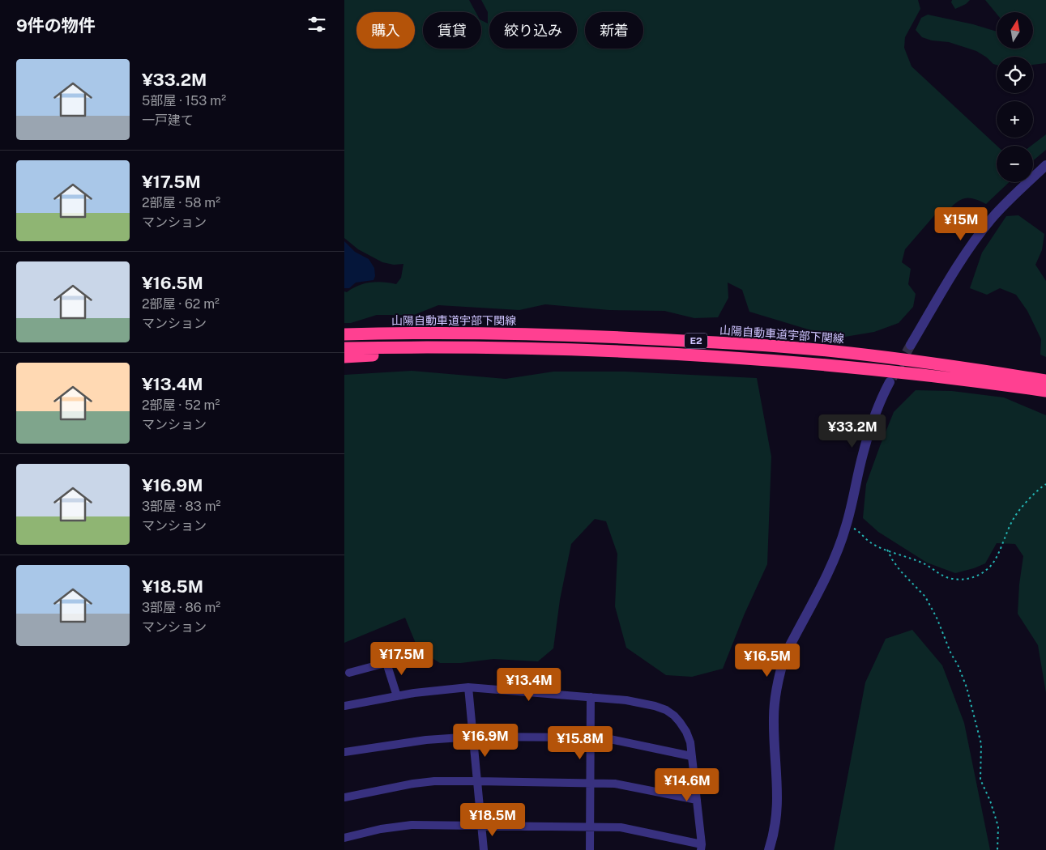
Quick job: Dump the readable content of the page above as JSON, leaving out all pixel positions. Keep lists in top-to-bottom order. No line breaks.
{"streets":{"highway":["山陽自動車道宇部下関線","E2"]},"north":"top","page":{"heading":"9件の物件","map_buttons":["+","−"],"chip":["購入","賃貸","絞り込み","新着"],"list":[{"name":"¥33.2M","note":"5部屋 · 153 m² · 一戸建て"},{"name":"¥17.5M","note":"2部屋 · 58 m² · マンション"},{"name":"¥16.5M","note":"2部屋 · 62 m² · マンション"},{"name":"¥13.4M","note":"2部屋 · 52 m² · マンション"},{"name":"¥16.9M","note":"3部屋 · 83 m² · マンション"},{"name":"¥18.5M","note":"3部屋 · 86 m² · マンション"}],"price":["¥15M","¥33.2M","¥17.5M","¥16.5M","¥13.4M","¥16.9M","¥15.8M","¥14.6M","¥18.5M"]}}
